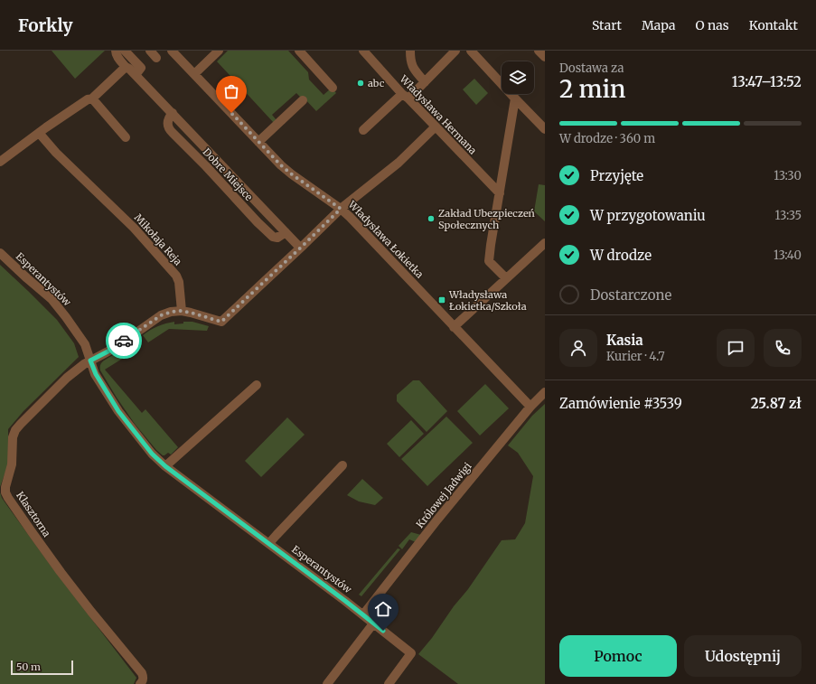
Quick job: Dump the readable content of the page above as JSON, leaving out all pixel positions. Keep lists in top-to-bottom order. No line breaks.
{"streets":{"street":["Władysława Hermana","Dobre Miejsce","Mikołaja Reja","Władysława Łokietka","Esperantystów","Królowej Jadwigi","Klasztorna"]},"crossings":[["Władysława Łokietka","Królowej Jadwigi"],["Esperantystów","Królowej Jadwigi"],["Esperantystów","Klasztorna"]],"places":{"other":["abc","Zakład Ubezpieczeń Społecznych"],"transit":["Władysława Łokietka/Szkoła"]},"scale_bar":"50 m","page":{"header":"Forkly","nav":["Start","Mapa","O nas","Kontakt"],"heading":["2 min","Dostawa za","13:47–13:52"],"panel":["Kasia","Kurier · 4.7","Zamówienie #3539","25.87 zł"],"bar":"W drodze · 360 m","list":[["Przyjęte","13:30"],["W przygotowaniu","13:35"],["W drodze","13:40"],"Dostarczone"],"buttons":["Pomoc","Udostępnij"],"scale":"50 m"}}
